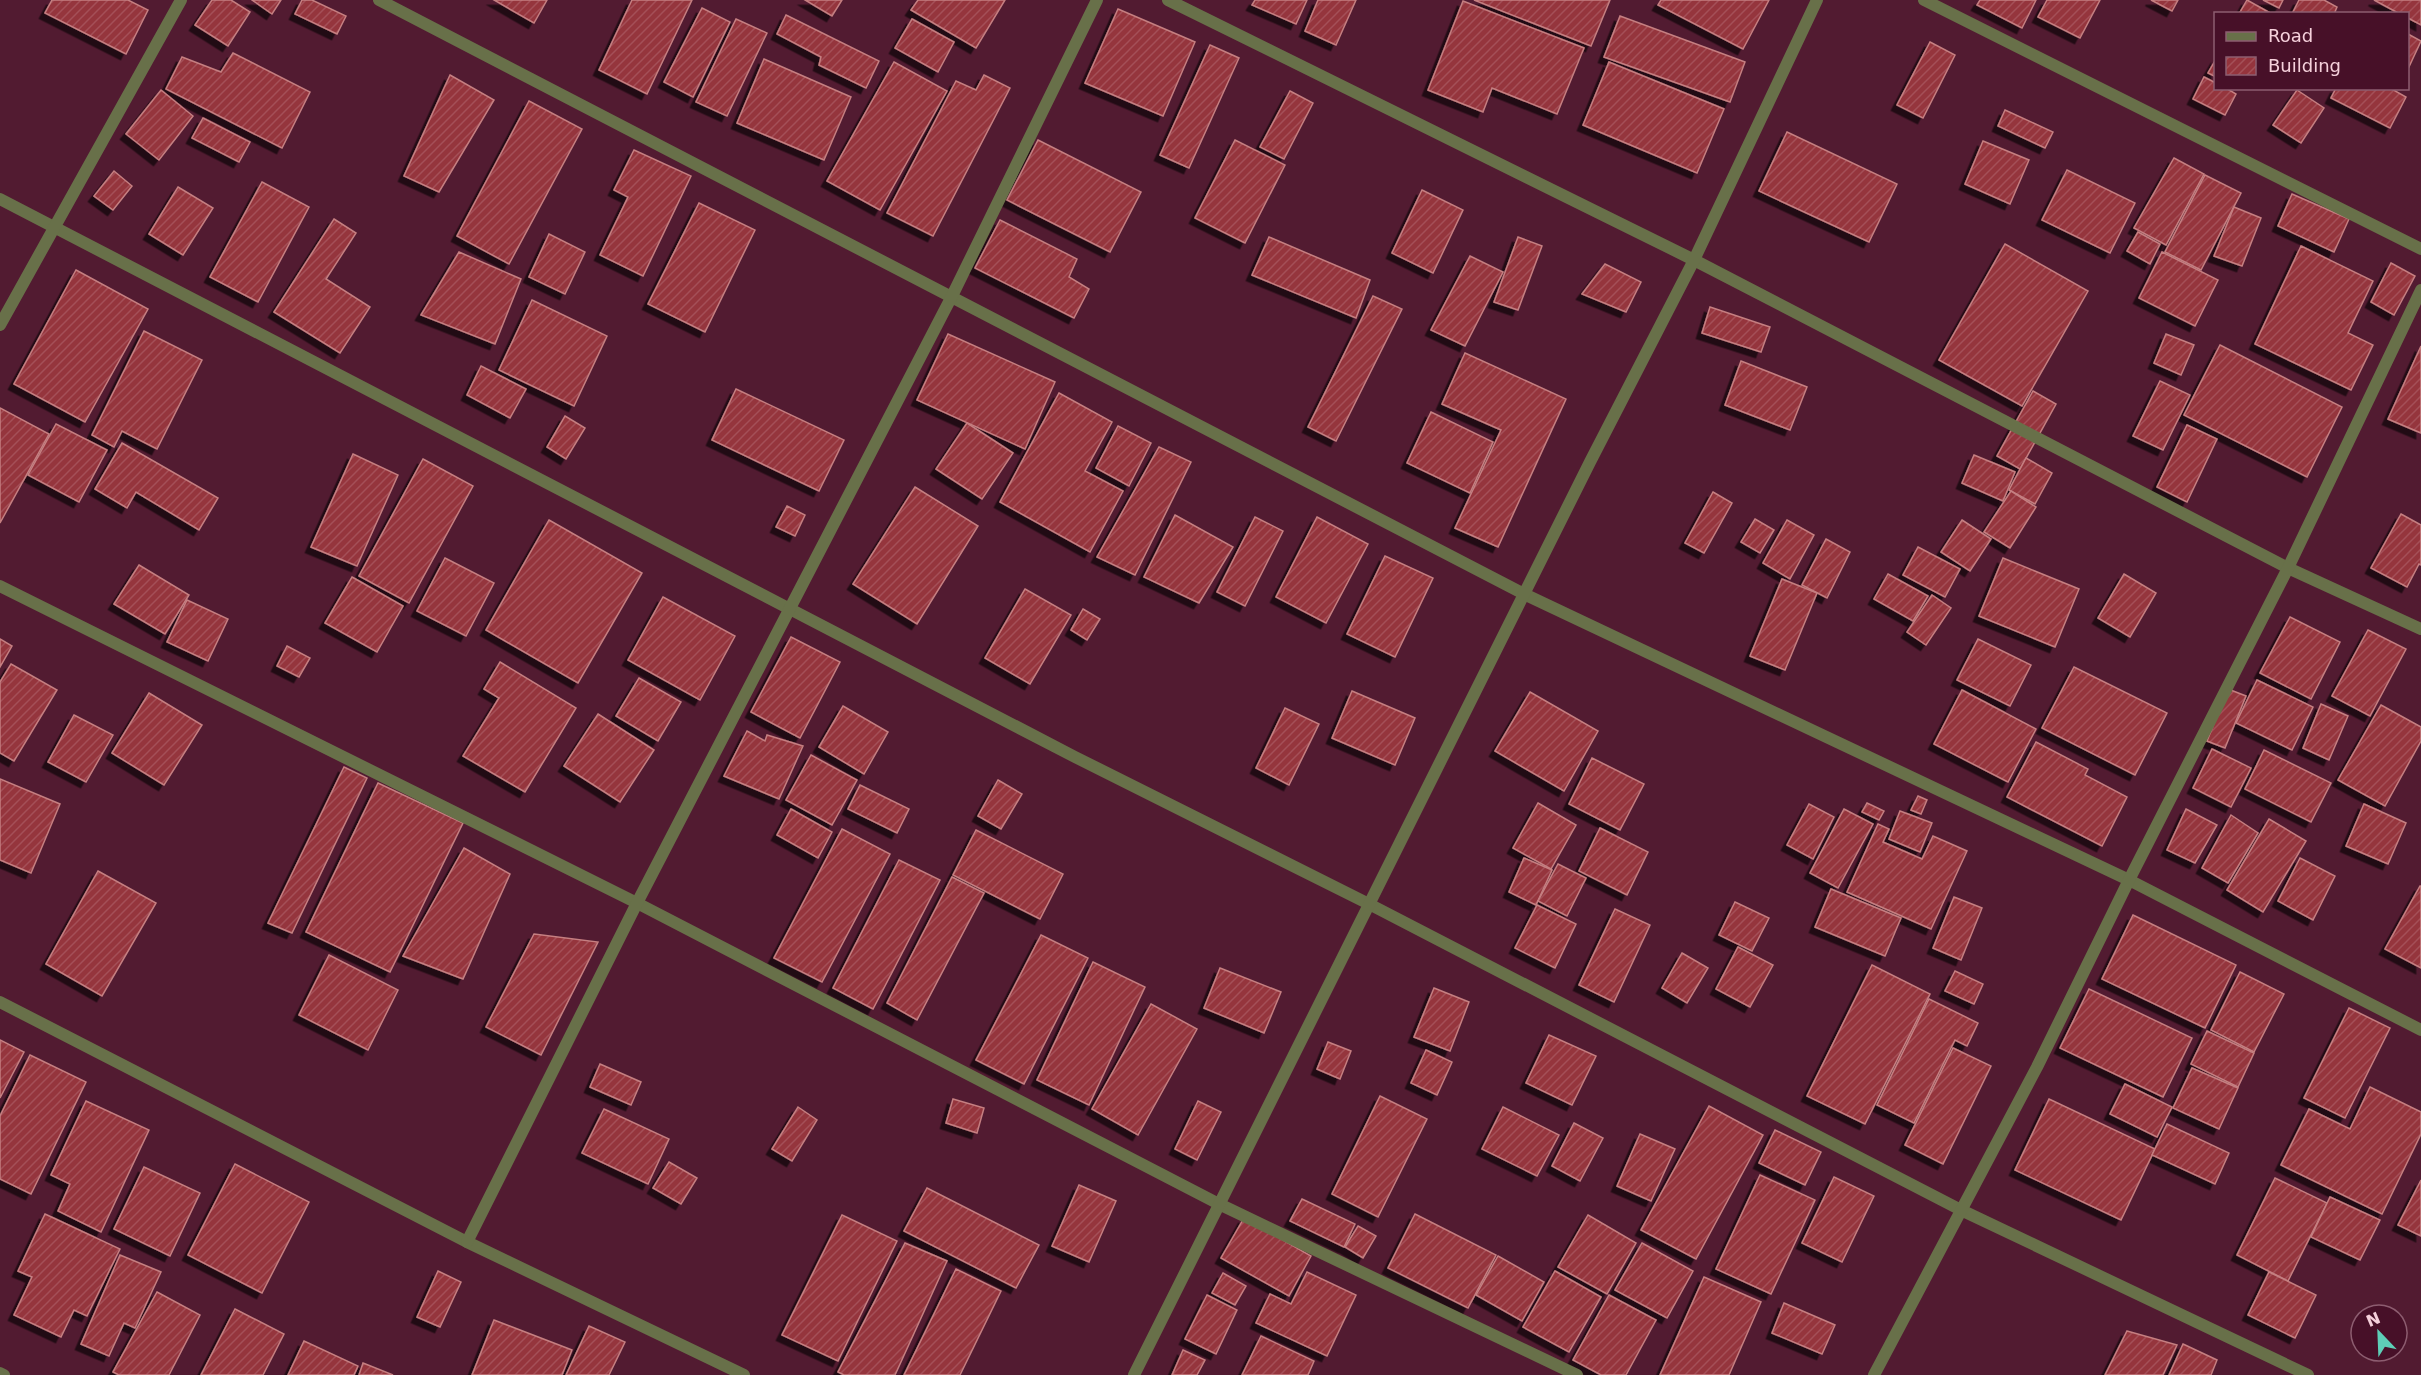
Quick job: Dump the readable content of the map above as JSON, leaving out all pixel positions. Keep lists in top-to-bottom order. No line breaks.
{"legend":["Road","Building"],"north":"top left"}
